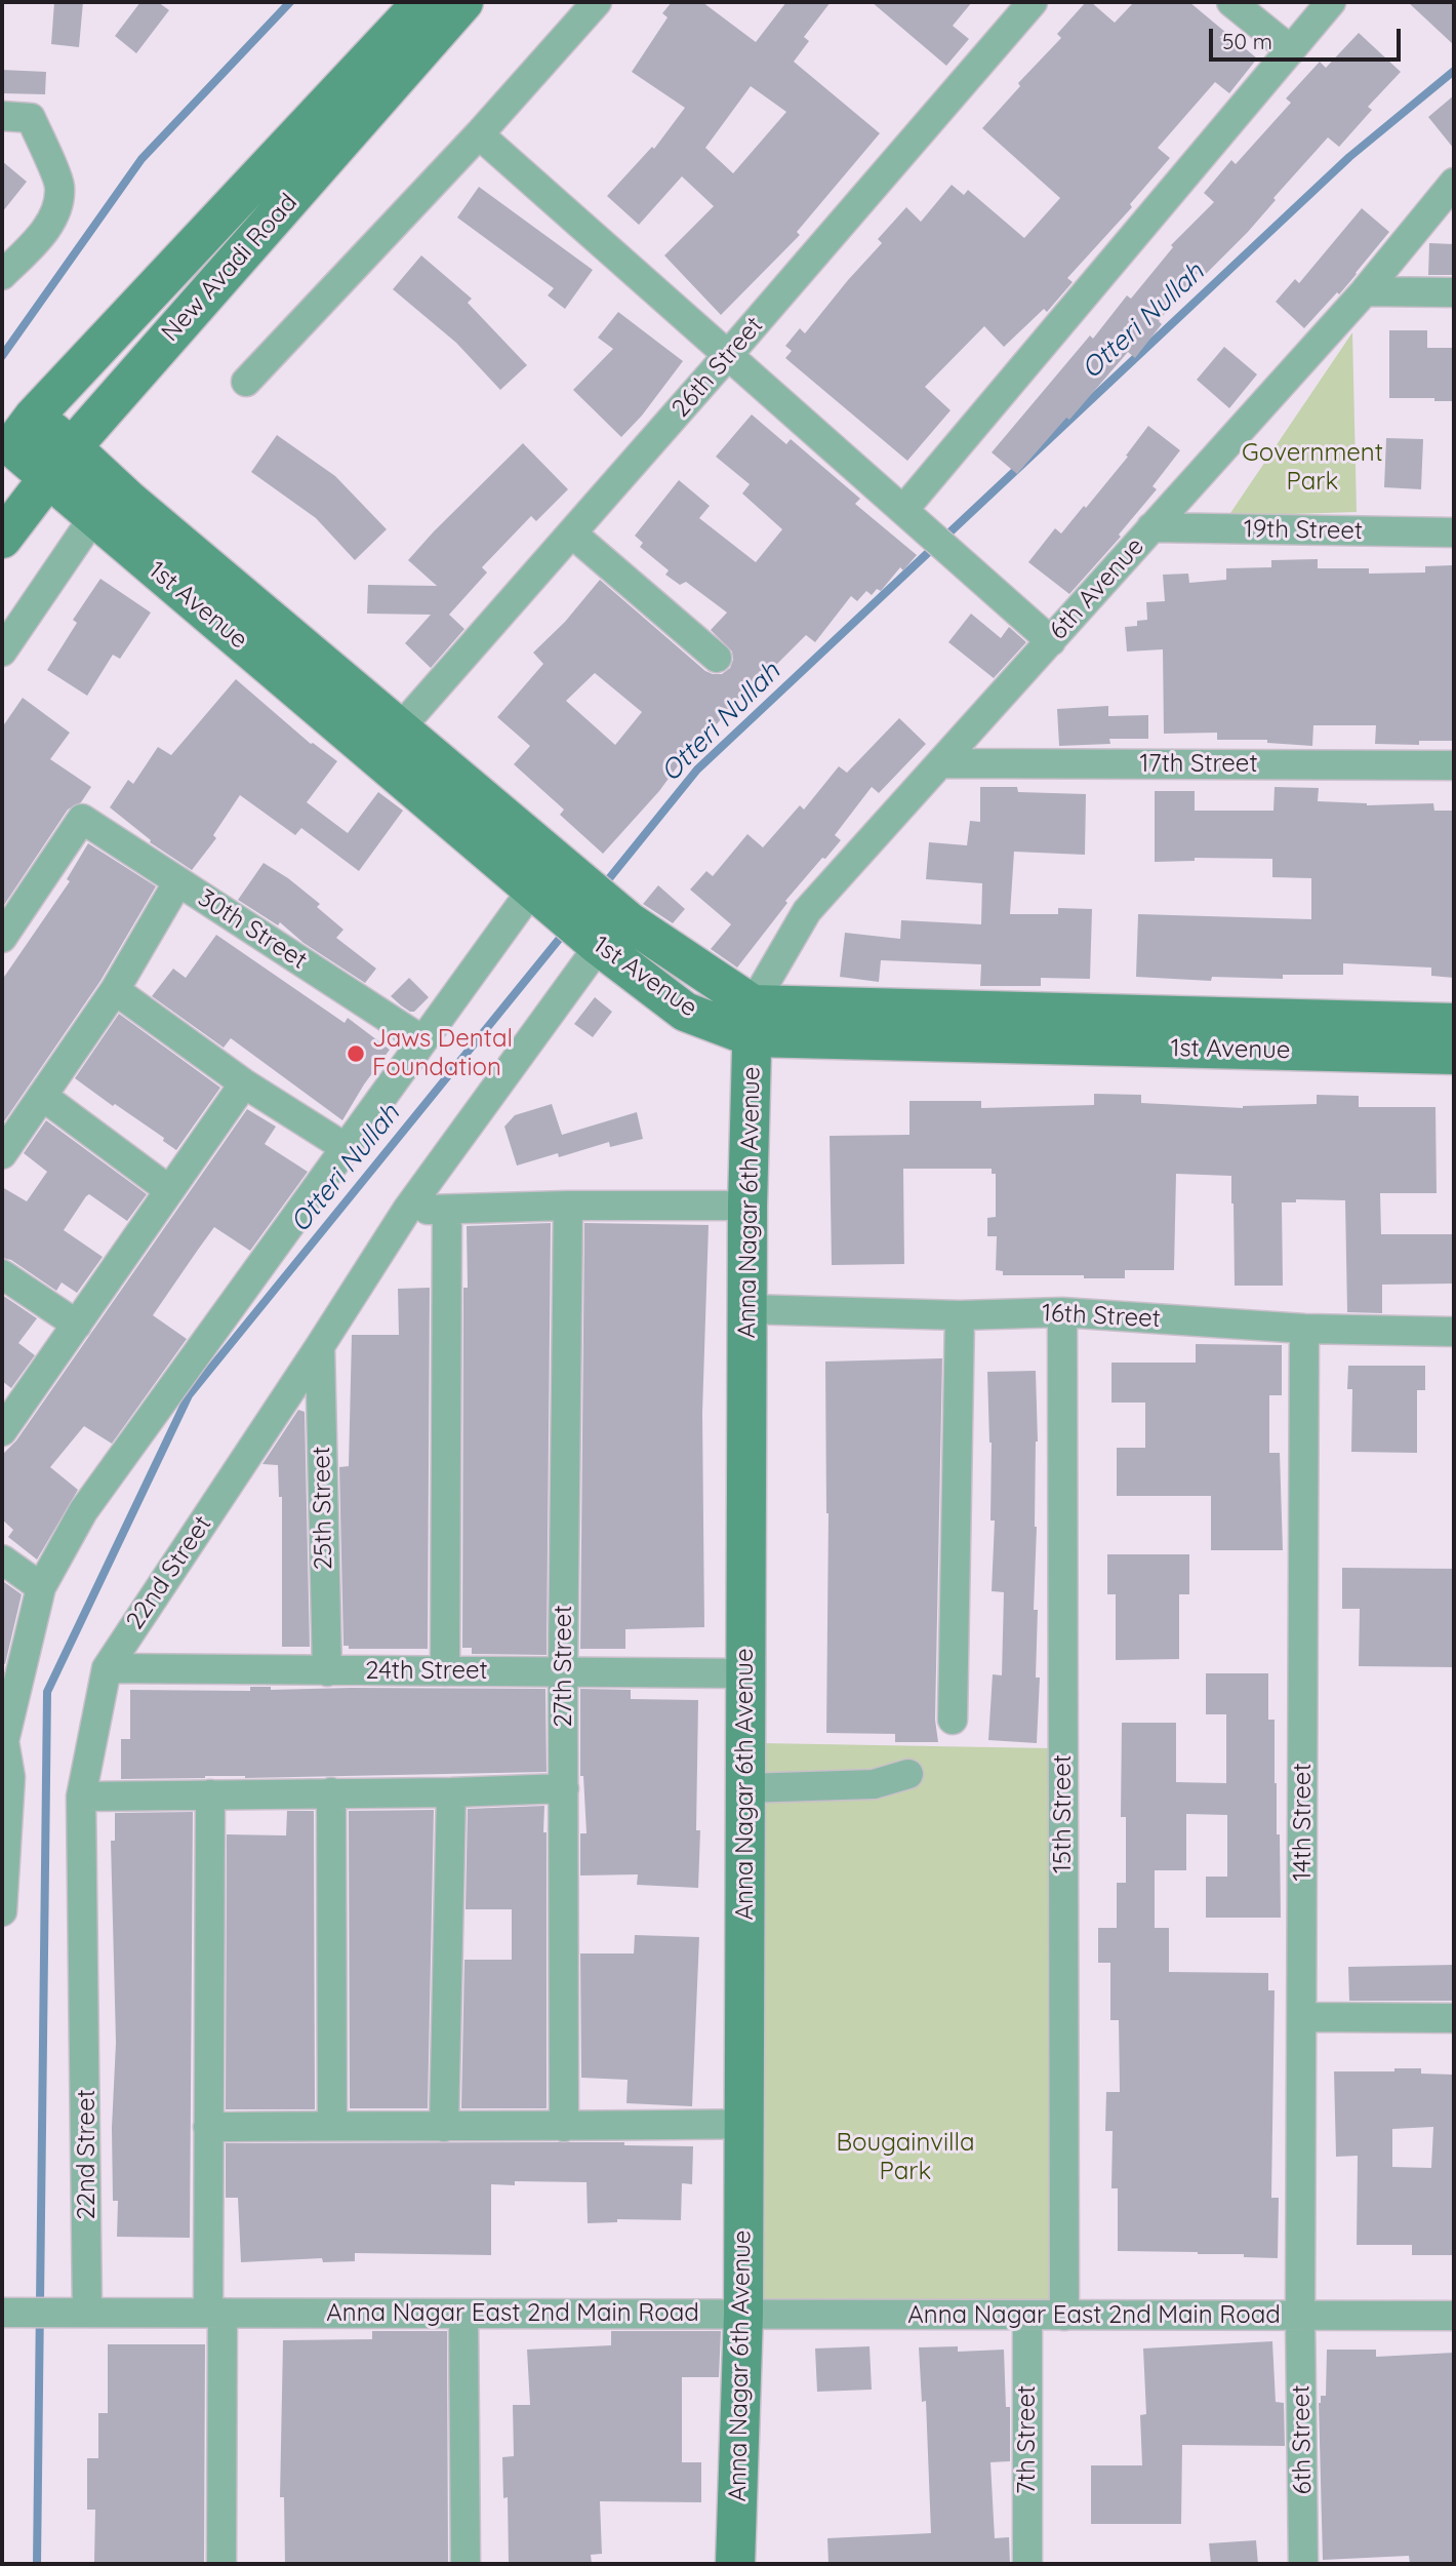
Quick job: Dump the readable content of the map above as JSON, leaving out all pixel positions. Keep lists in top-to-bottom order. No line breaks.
{"streets":{"street":["New Avadi Road","26th Street","19th Street","6th Avenue","1st Avenue","17th Street","30th Street","Anna Nagar 6th Avenue","16th Street","25th Street","22nd Street","27th Street","24th Street","15th Street","14th Street","Anna Nagar East 2nd Main Road","7th Street","6th Street"]},"crossings":[["New Avadi Road","1st Avenue"],["26th Street","1st Avenue"],["19th Street","6th Avenue"],["6th Avenue","1st Avenue"],["6th Avenue","17th Street"],["6th Avenue","Anna Nagar 6th Avenue"],["1st Avenue","Anna Nagar 6th Avenue"],["1st Avenue","22nd Street"],["Anna Nagar 6th Avenue","16th Street"],["Anna Nagar 6th Avenue","24th Street"],["Anna Nagar 6th Avenue","Anna Nagar East 2nd Main Road"],["16th Street","15th Street"],["16th Street","14th Street"],["25th Street","22nd Street"],["25th Street","24th Street"],["22nd Street","24th Street"],["22nd Street","Anna Nagar East 2nd Main Road"],["27th Street","24th Street"],["15th Street","Anna Nagar East 2nd Main Road"],["14th Street","Anna Nagar East 2nd Main Road"],["14th Street","6th Street"],["Anna Nagar East 2nd Main Road","7th Street"],["Anna Nagar East 2nd Main Road","6th Street"]],"water":["Otteri Nullah"],"parks":["Government Park","Bougainvilla Park"],"places":["Jaws Dental Foundation"],"scale_bar":"50 m"}
